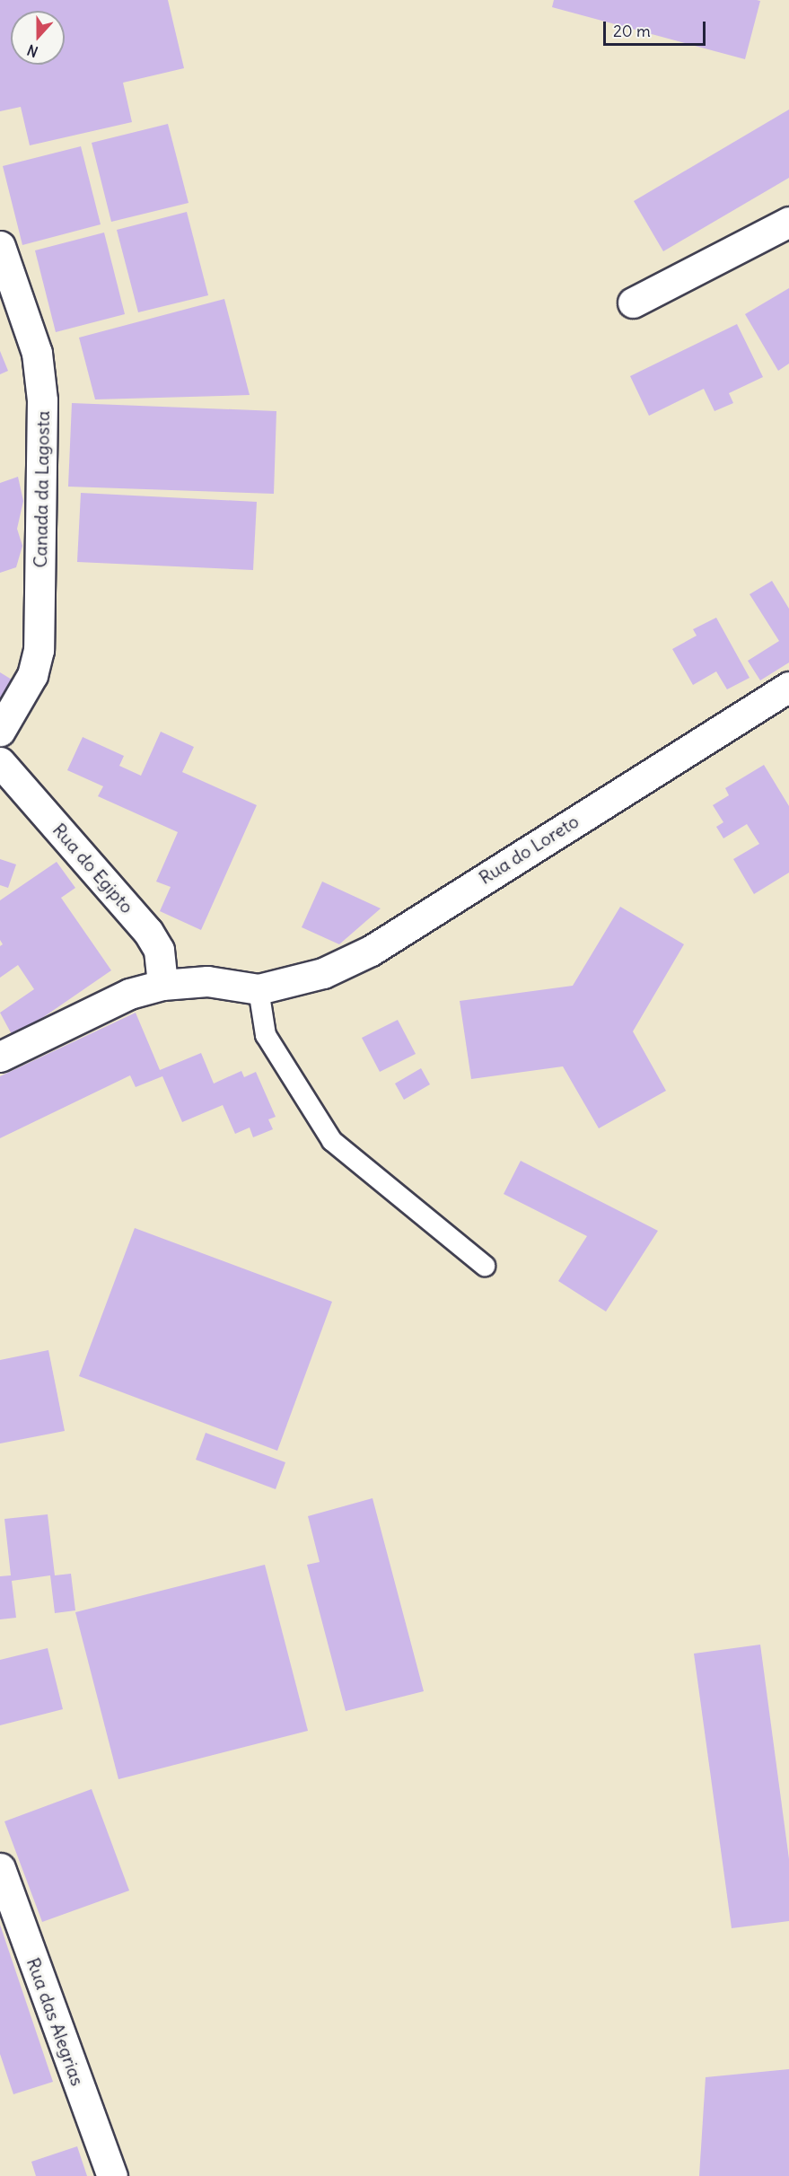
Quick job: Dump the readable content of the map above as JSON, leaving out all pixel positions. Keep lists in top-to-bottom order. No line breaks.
{"streets":{"street":["Canada da Lagosta","Rua do Loreto","Rua do Egipto","Rua das Alegrias"]},"scale_bar":"20 m","north":"bottom"}
